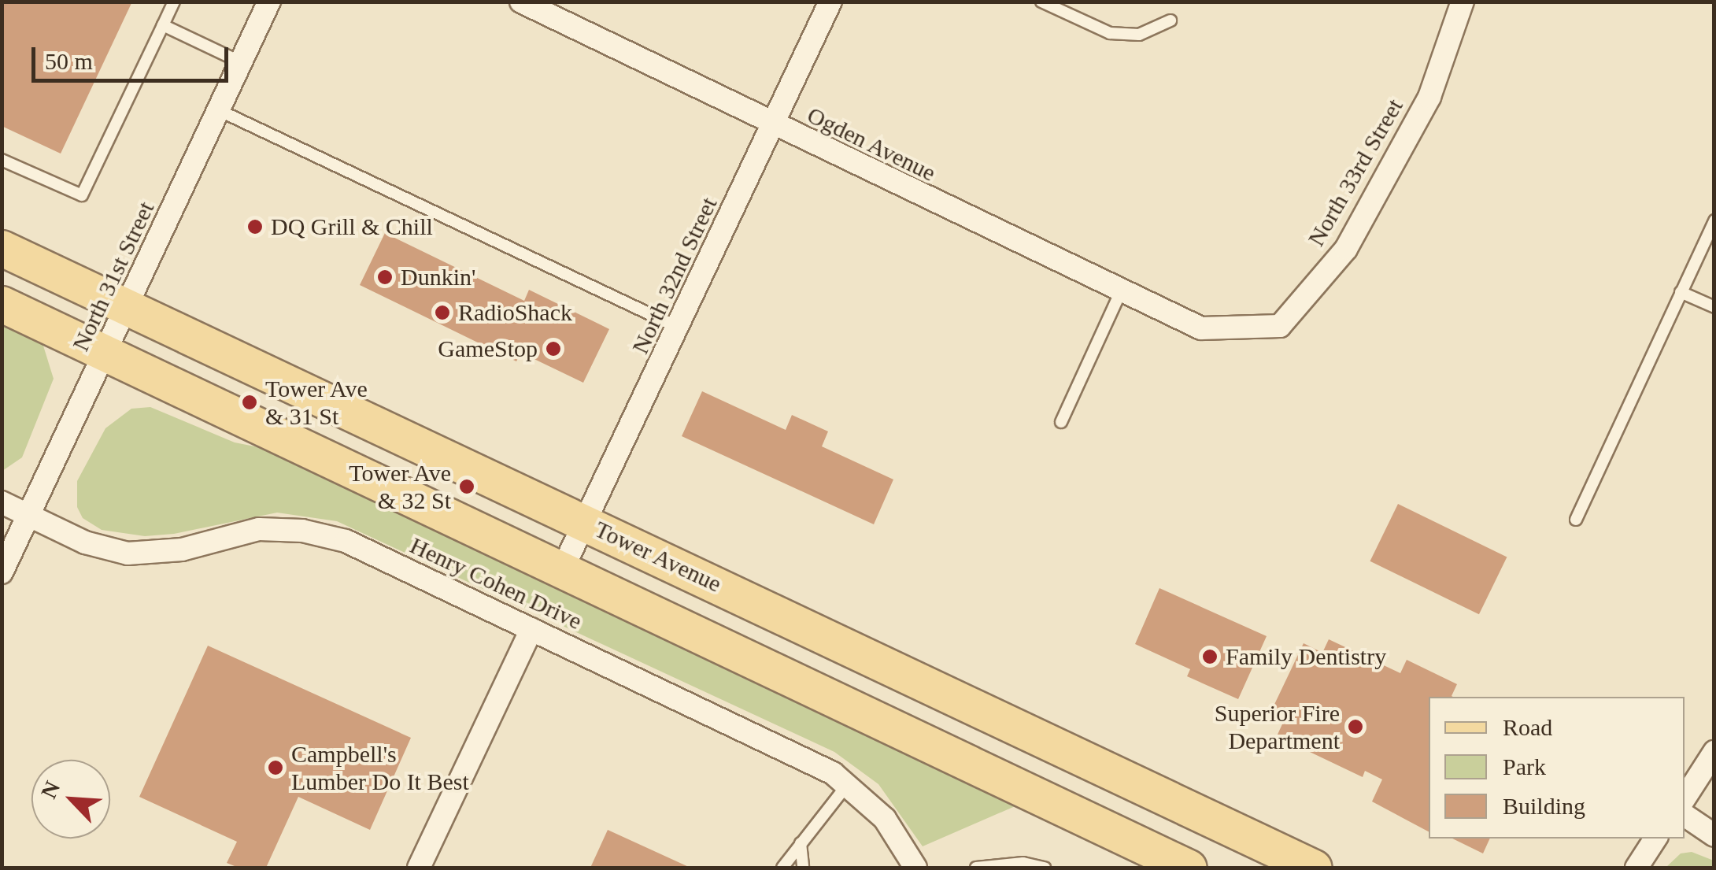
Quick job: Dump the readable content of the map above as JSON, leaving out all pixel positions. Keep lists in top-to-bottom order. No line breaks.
{"streets":{"main road":["Tower Avenue"],"street":["Ogden Avenue","North 33rd Street","North 32nd Street","North 31st Street","Henry Cohen Drive"]},"crossings":[["Ogden Avenue","North 33rd Street"],["Ogden Avenue","North 32nd Street"],["North 32nd Street","Tower Avenue"],["North 31st Street","Tower Avenue"],["North 31st Street","Henry Cohen Drive"]],"places":["DQ Grill & Chill","Dunkin'","RadioShack","GameStop","Tower Ave & 31 St","Tower Ave & 32 St","Family Dentistry","Superior Fire Department","Campbell's Lumber Do It Best"],"legend":["Road","Park","Building"],"scale_bar":"50 m","north":"top left"}
